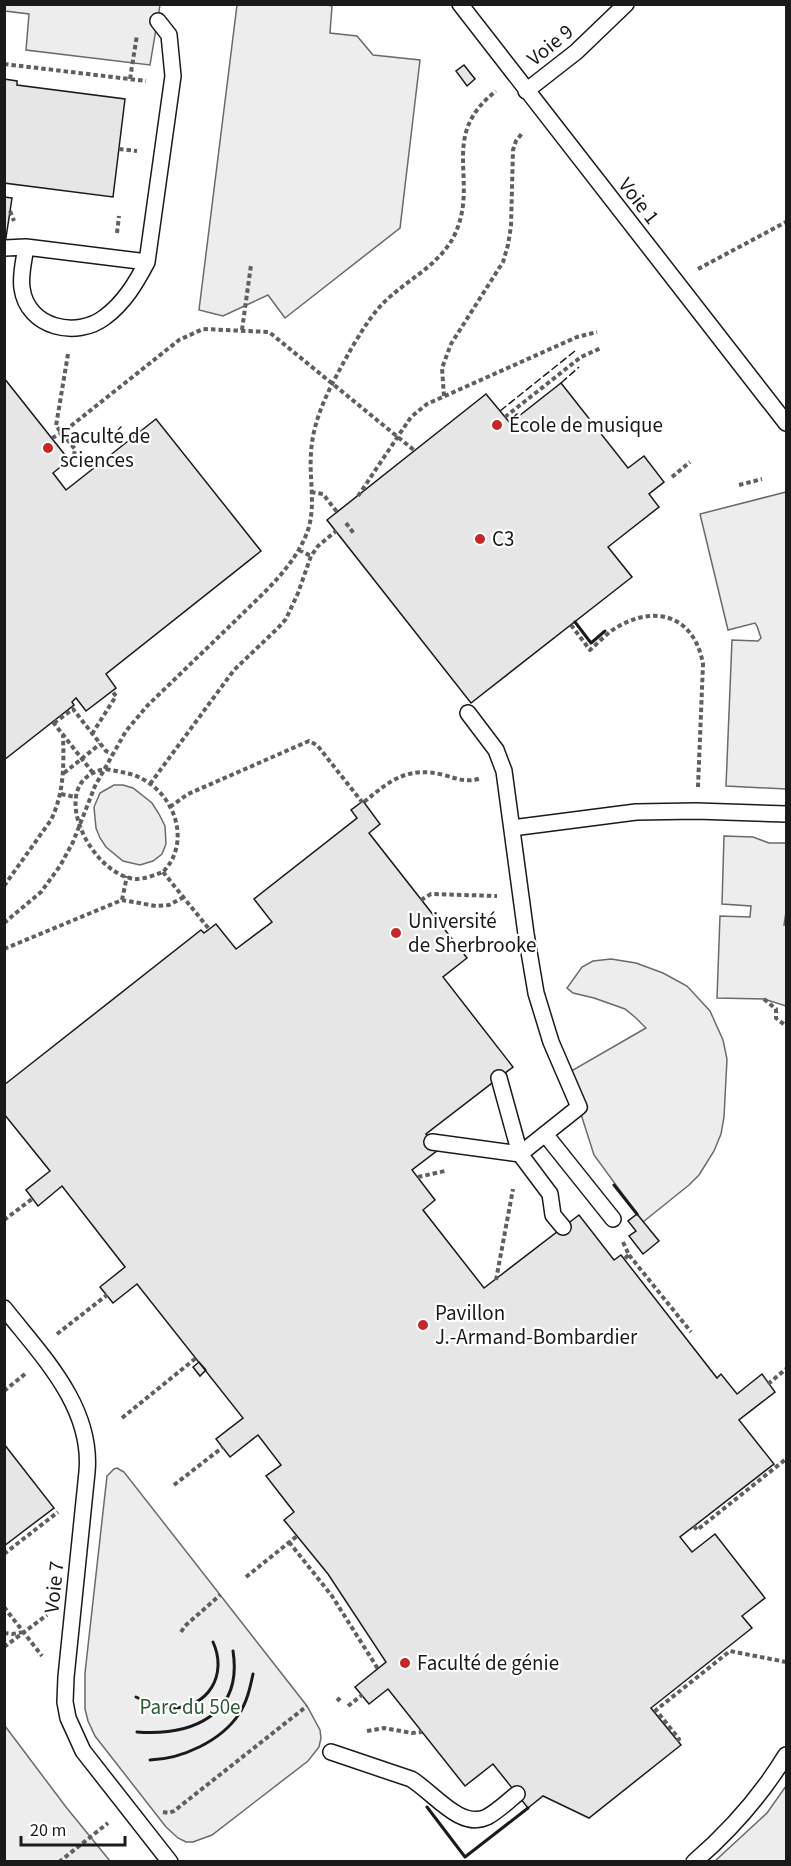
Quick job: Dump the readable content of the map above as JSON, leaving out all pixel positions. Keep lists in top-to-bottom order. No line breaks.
{"streets":{"lane":["Voie 9","Voie 1","Voie 7"]},"crossings":[["Voie 9","Voie 1"]],"parks":["Parc du 50e"],"places":["École de musique","Faculté de sciences","C3","Université de Sherbrooke","Pavillon J.-Armand-Bombardier","Faculté de génie"],"scale_bar":"20 m"}
